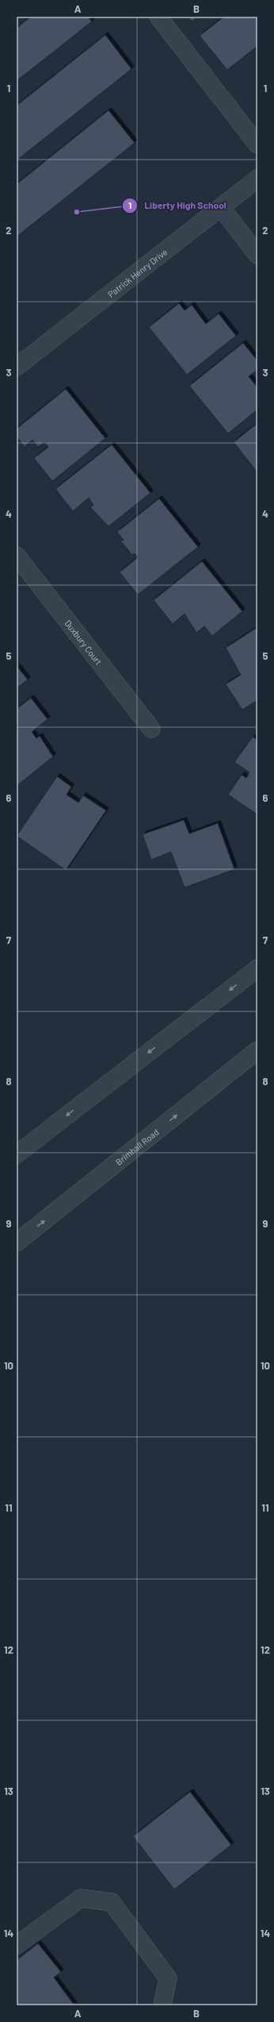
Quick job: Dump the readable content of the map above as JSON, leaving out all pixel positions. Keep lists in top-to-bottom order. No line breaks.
{"streets":{"street":["Patrick Henry Drive","Duxbury Court","Brimhall Road"]},"places":["Liberty High School"],"grid":{"columns":["A","B"],"rows":["1","2","3","4","5","6","7","8","9","10","11","12","13","14"]}}
